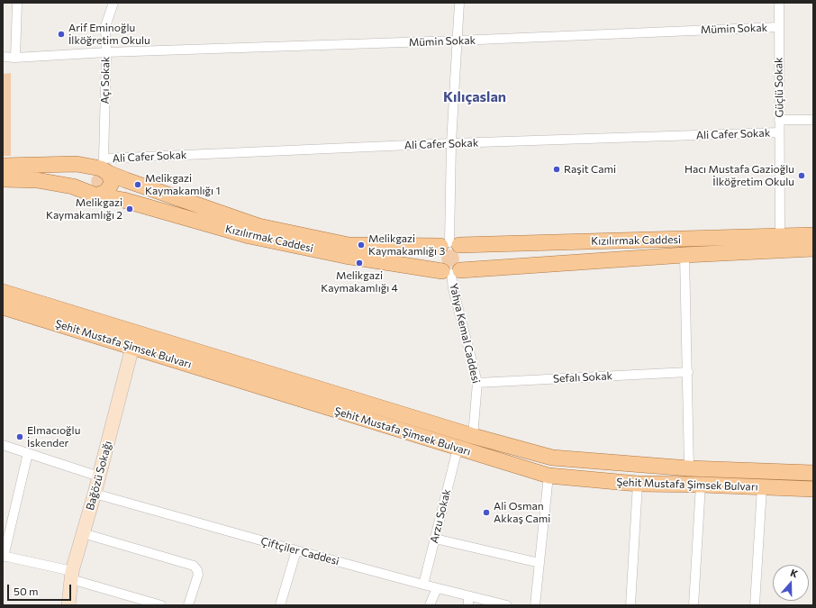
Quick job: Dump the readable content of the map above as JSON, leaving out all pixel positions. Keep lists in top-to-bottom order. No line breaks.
{"streets":{"main road":["Kızılırmak Caddesi","Şehit Mustafa Şimsek Bulvarı"],"street":["Mümin Sokak","Açı Sokak","Güçlü Sokak","Ali Cafer Sokak","Yahya Kemal Caddesi","Sefalı Sokak","Bağözü Sokağı","Arzu Sokak","Çiftçiler Caddesi"]},"crossings":[["Mümin Sokak","Açı Sokak"],["Mümin Sokak","Güçlü Sokak"],["Açı Sokak","Ali Cafer Sokak"],["Açı Sokak","Kızılırmak Caddesi"],["Güçlü Sokak","Ali Cafer Sokak"],["Güçlü Sokak","Kızılırmak Caddesi"],["Ali Cafer Sokak","Kızılırmak Caddesi"],["Kızılırmak Caddesi","Yahya Kemal Caddesi"],["Yahya Kemal Caddesi","Şehit Mustafa Şimsek Bulvarı"],["Yahya Kemal Caddesi","Sefalı Sokak"],["Şehit Mustafa Şimsek Bulvarı","Bağözü Sokağı"],["Şehit Mustafa Şimsek Bulvarı","Arzu Sokak"],["Bağözü Sokağı","Çiftçiler Caddesi"],["Arzu Sokak","Çiftçiler Caddesi"]],"districts":["Kılıçaslan"],"places":["Arif Eminoğlu İlköğretim Okulu","Raşit Cami","Hacı Mustafa Gazioğlu İlköğretim Okulu","Melikgazi Kaymakamlığı 1","Melikgazi Kaymakamlığı 2","Melikgazi Kaymakamlığı 3","Melikgazi Kaymakamlığı 4","Elmacıoğlu İskender","Ali Osman Akkaş Cami"],"scale_bar":"50 m","north":"top"}
